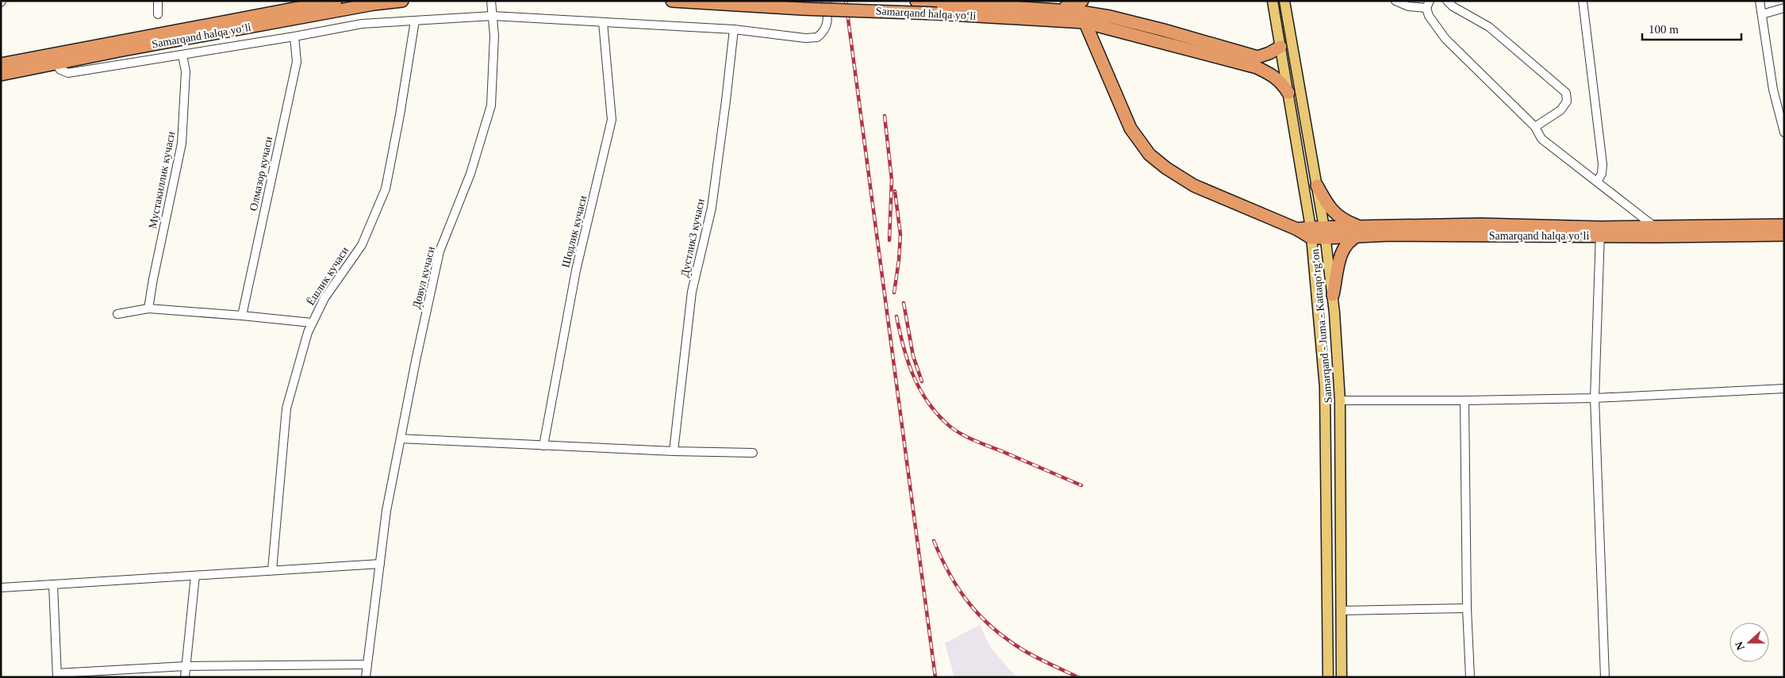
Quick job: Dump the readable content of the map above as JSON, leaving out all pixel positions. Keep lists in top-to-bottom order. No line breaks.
{"streets":{"highway":["Samarqand halqa yoʻli"],"main road":["Samarqand - Juma - Kattaqo‘rg‘on"],"street":["Олмазор кучаси","Мустакиллик кучаси","Шодлик кучаси","Дустлик3 кучаси","Ёшлик кучаси","Довул кучаси"]},"crossings":[["Samarqand halqa yoʻli","Samarqand - Juma - Kattaqo‘rg‘on"]],"scale_bar":"100 m","north":"left"}
